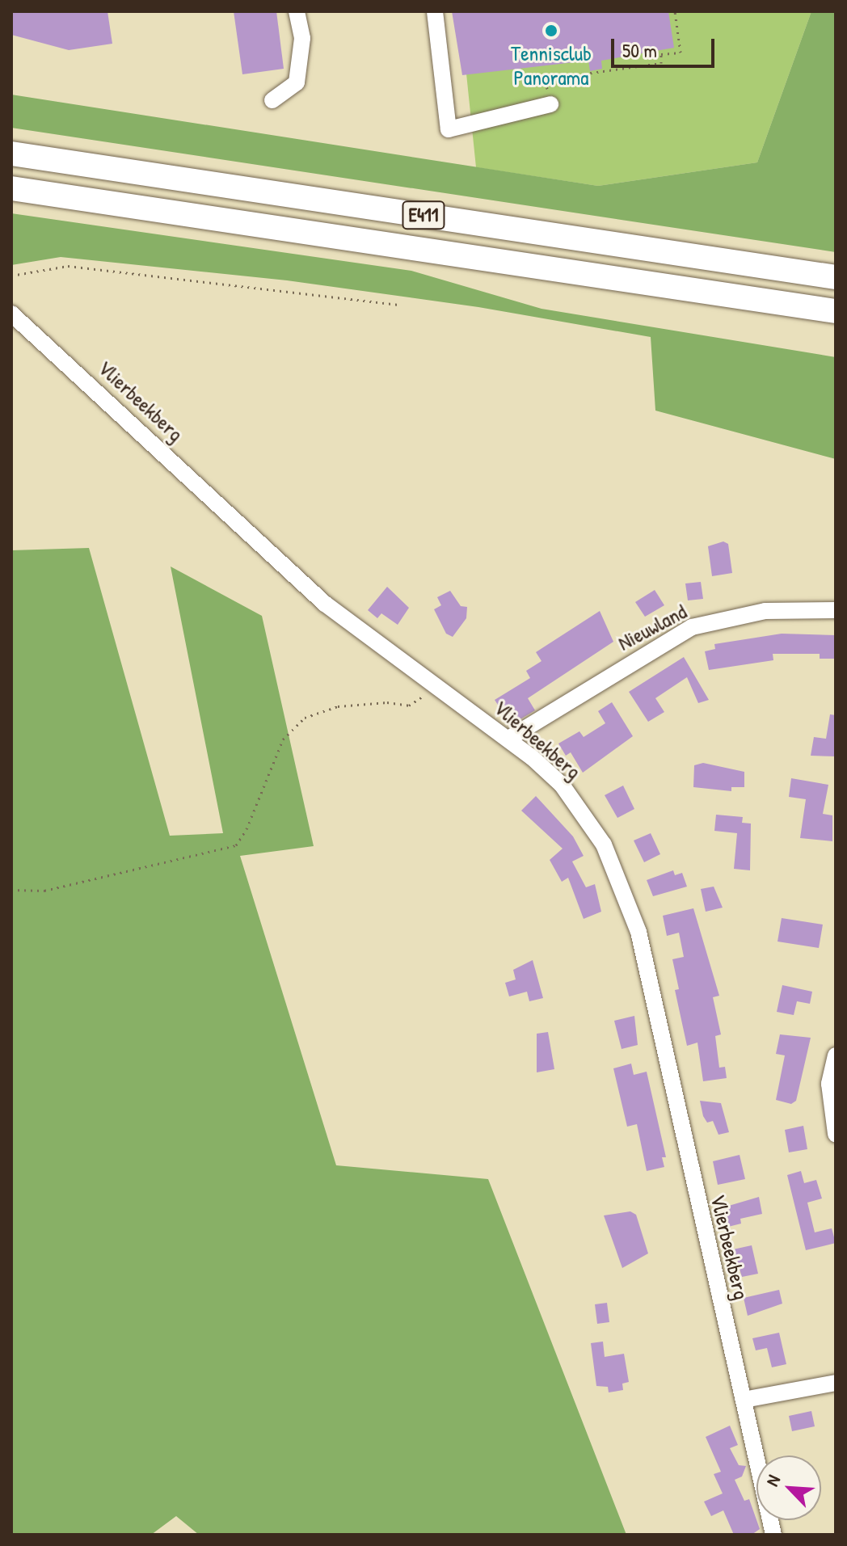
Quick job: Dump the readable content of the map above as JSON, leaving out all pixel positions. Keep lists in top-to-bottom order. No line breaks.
{"streets":{"highway":["E411"],"street":["Vlierbeekberg","Nieuwland"]},"crossings":[["Vlierbeekberg","Nieuwland"]],"places":["Tennisclub Panorama"],"scale_bar":"50 m","north":"top left"}
